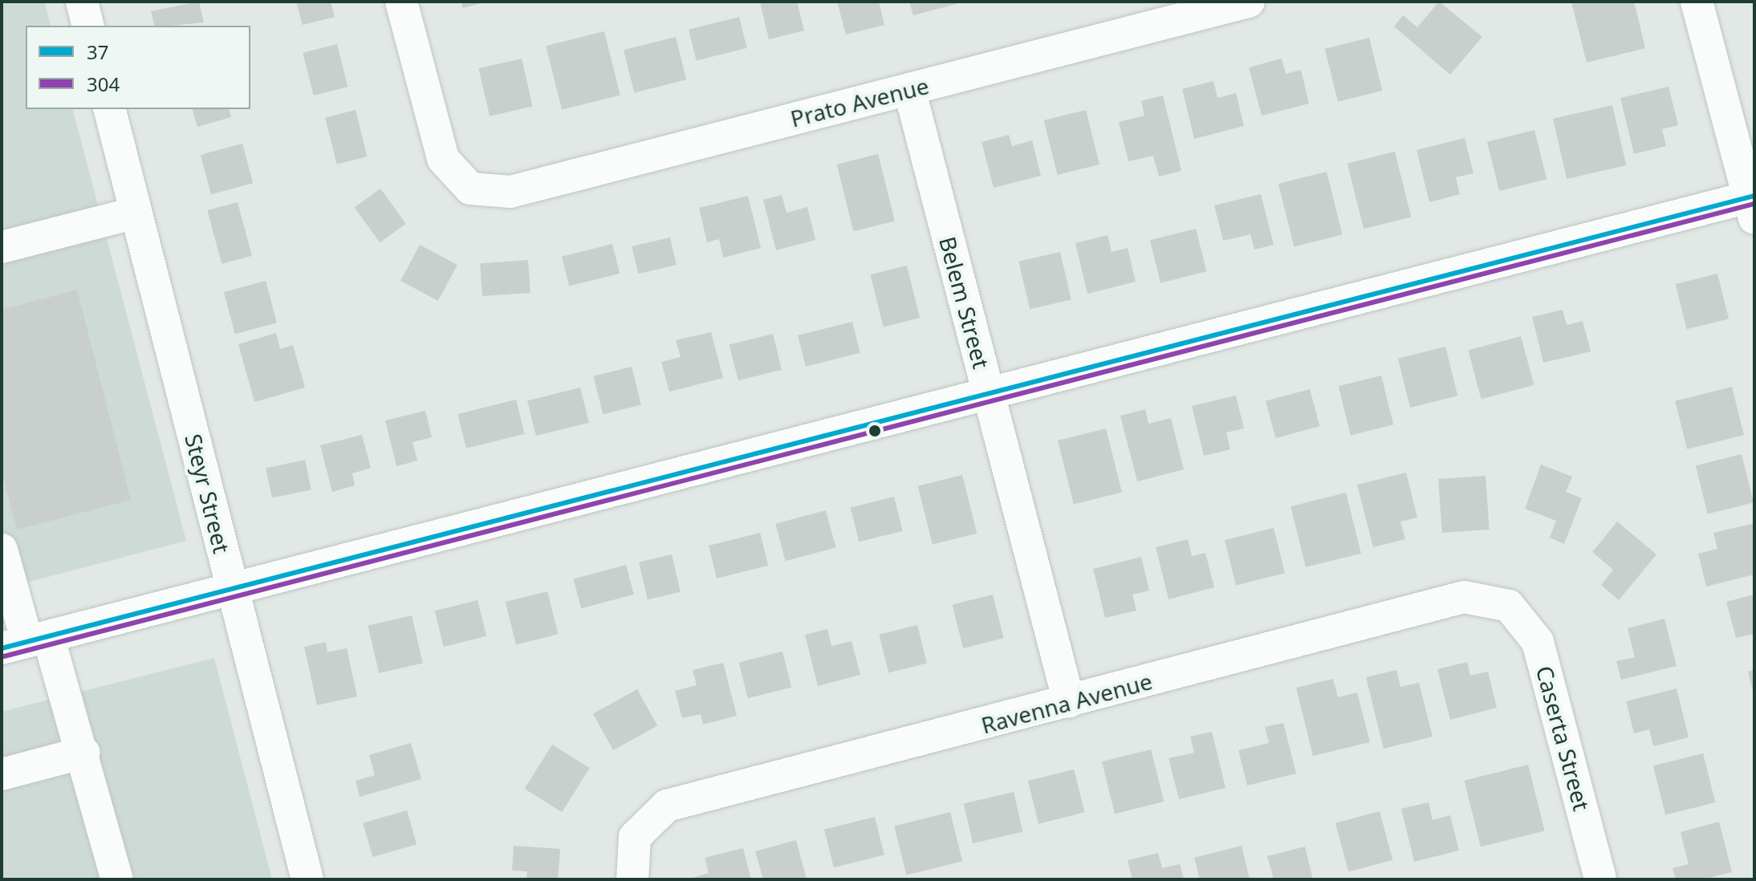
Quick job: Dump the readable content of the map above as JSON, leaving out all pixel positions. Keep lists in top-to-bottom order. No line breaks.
{"streets":{"street":["Prato Avenue","Belem Street","Steyr Street","Ravenna Avenue","Caserta Street"]},"crossings":[["Prato Avenue","Belem Street"],["Belem Street","Ravenna Avenue"],["Ravenna Avenue","Caserta Street"]],"lines":["transit line 37","transit line 304"],"legend":["37","304"]}
